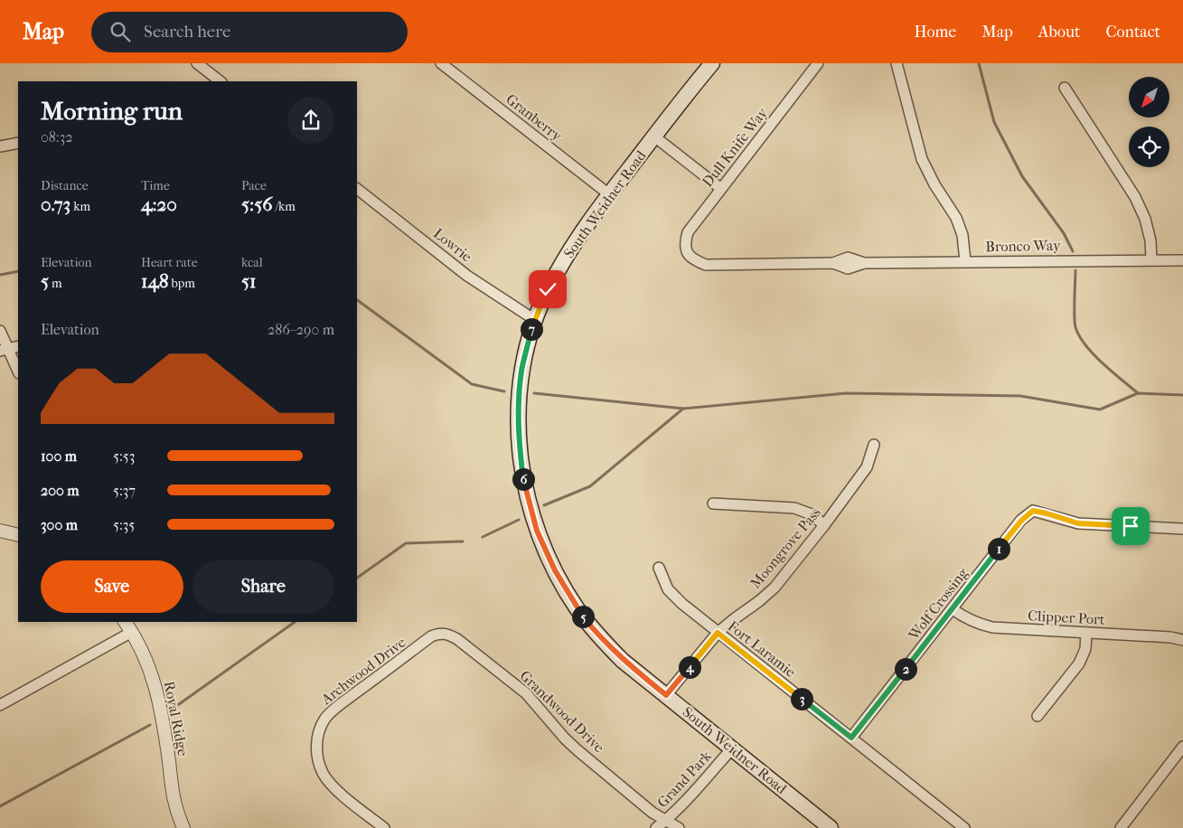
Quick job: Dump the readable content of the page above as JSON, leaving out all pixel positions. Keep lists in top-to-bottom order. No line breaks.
{"streets":{"main road":["South Weidner Road"],"street":["Granberry","Dull Knife Way","Lowrie","Bronco Way","Moongrove Pass","Wolf Crossing","Clipper Port","Fort Laramie","Archwood Drive","Grandwood Drive","Royal Ridge","Grand Park"]},"crossings":[["Granberry","South Weidner Road"],["Dull Knife Way","Bronco Way"],["South Weidner Road","Lowrie"],["South Weidner Road","Moongrove Pass"],["South Weidner Road","Grand Park"],["Moongrove Pass","Fort Laramie"],["Wolf Crossing","Clipper Port"],["Wolf Crossing","Fort Laramie"],["Archwood Drive","Grandwood Drive"],["Grandwood Drive","Grand Park"]],"north":"bottom left","page":{"header":"Map","search":"Search here","nav":["Home","Map","About","Contact"],"heading":["Morning run","08:32"],"stats":[["Distance","0.73 km"],["Time","4:20"],["Pace","5:56 /km"],["Elevation","5 m"],["Heart rate","148 bpm"],["kcal","51"]],"chart":["Elevation","286–290 m"],"pins":["7","6","1","5","4","2","3"],"list":[{"name":"100 m","note":"5:53"},{"name":"200 m","note":"5:37"},{"name":"300 m","note":"5:35"}],"buttons":["Save","Share"]}}
